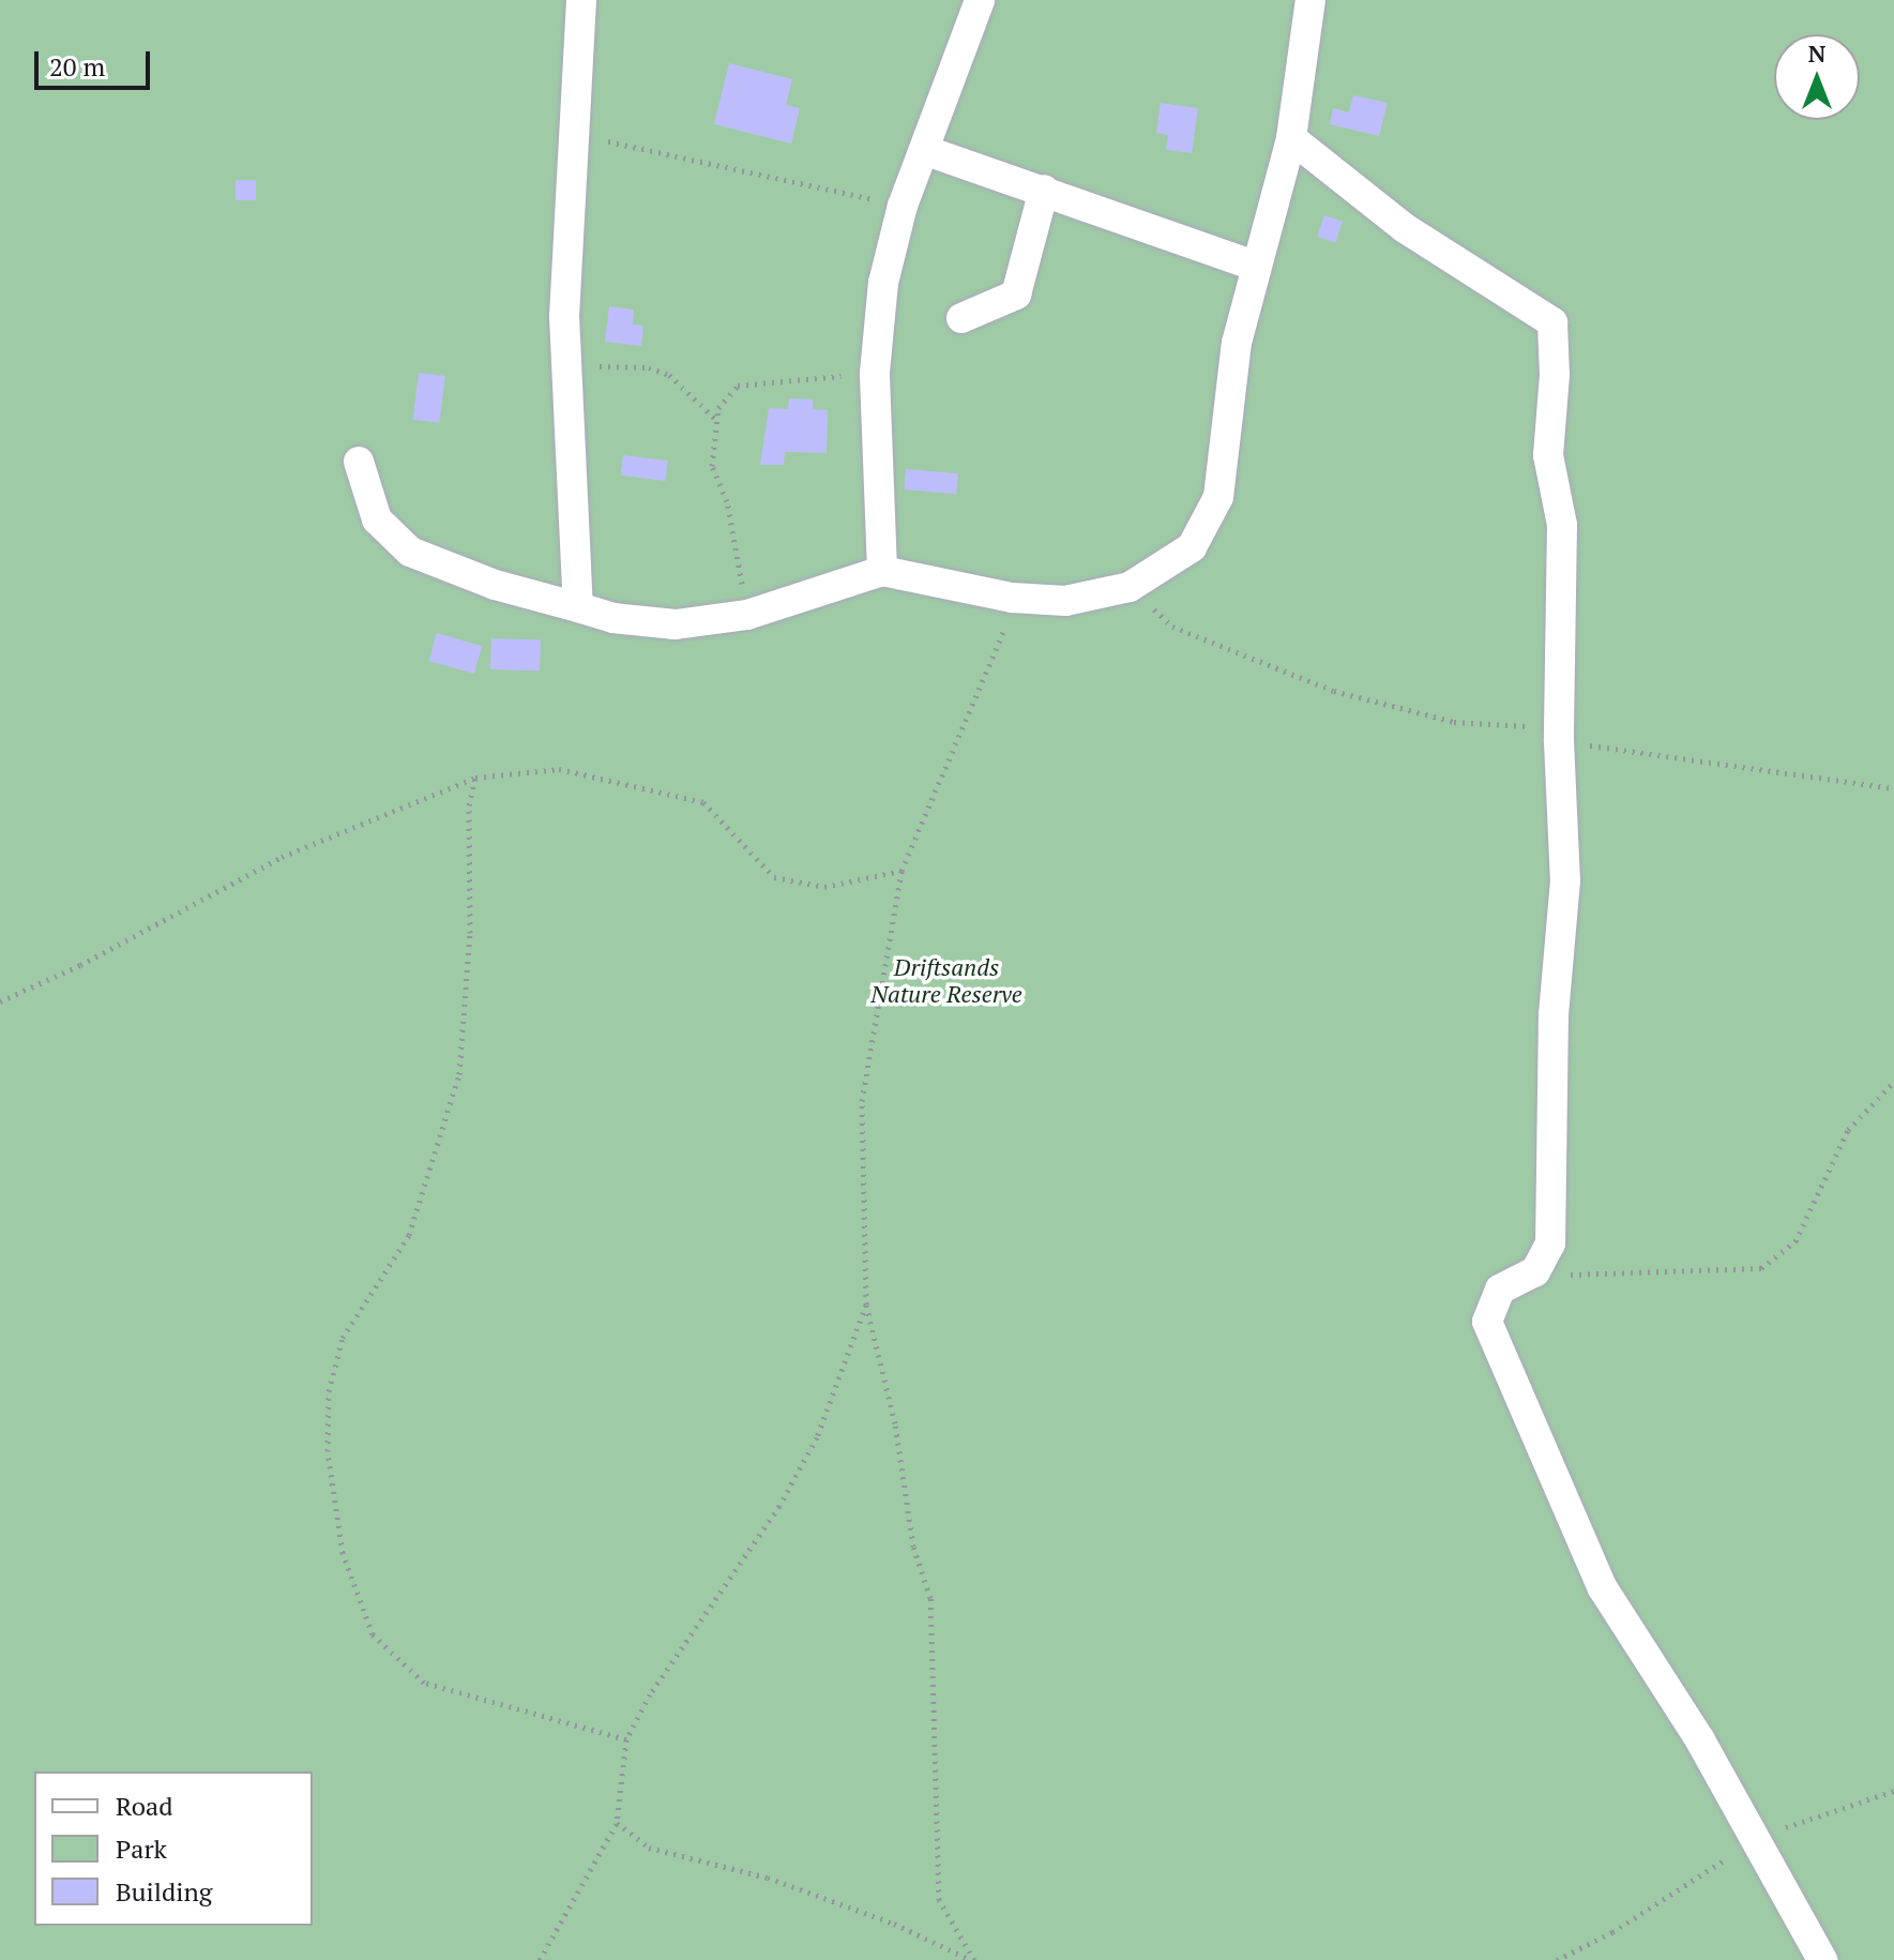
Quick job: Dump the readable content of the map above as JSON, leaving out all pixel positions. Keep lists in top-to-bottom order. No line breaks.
{"parks":["Driftsands Nature Reserve"],"legend":["Road","Park","Building"],"scale_bar":"20 m","north":"top"}
